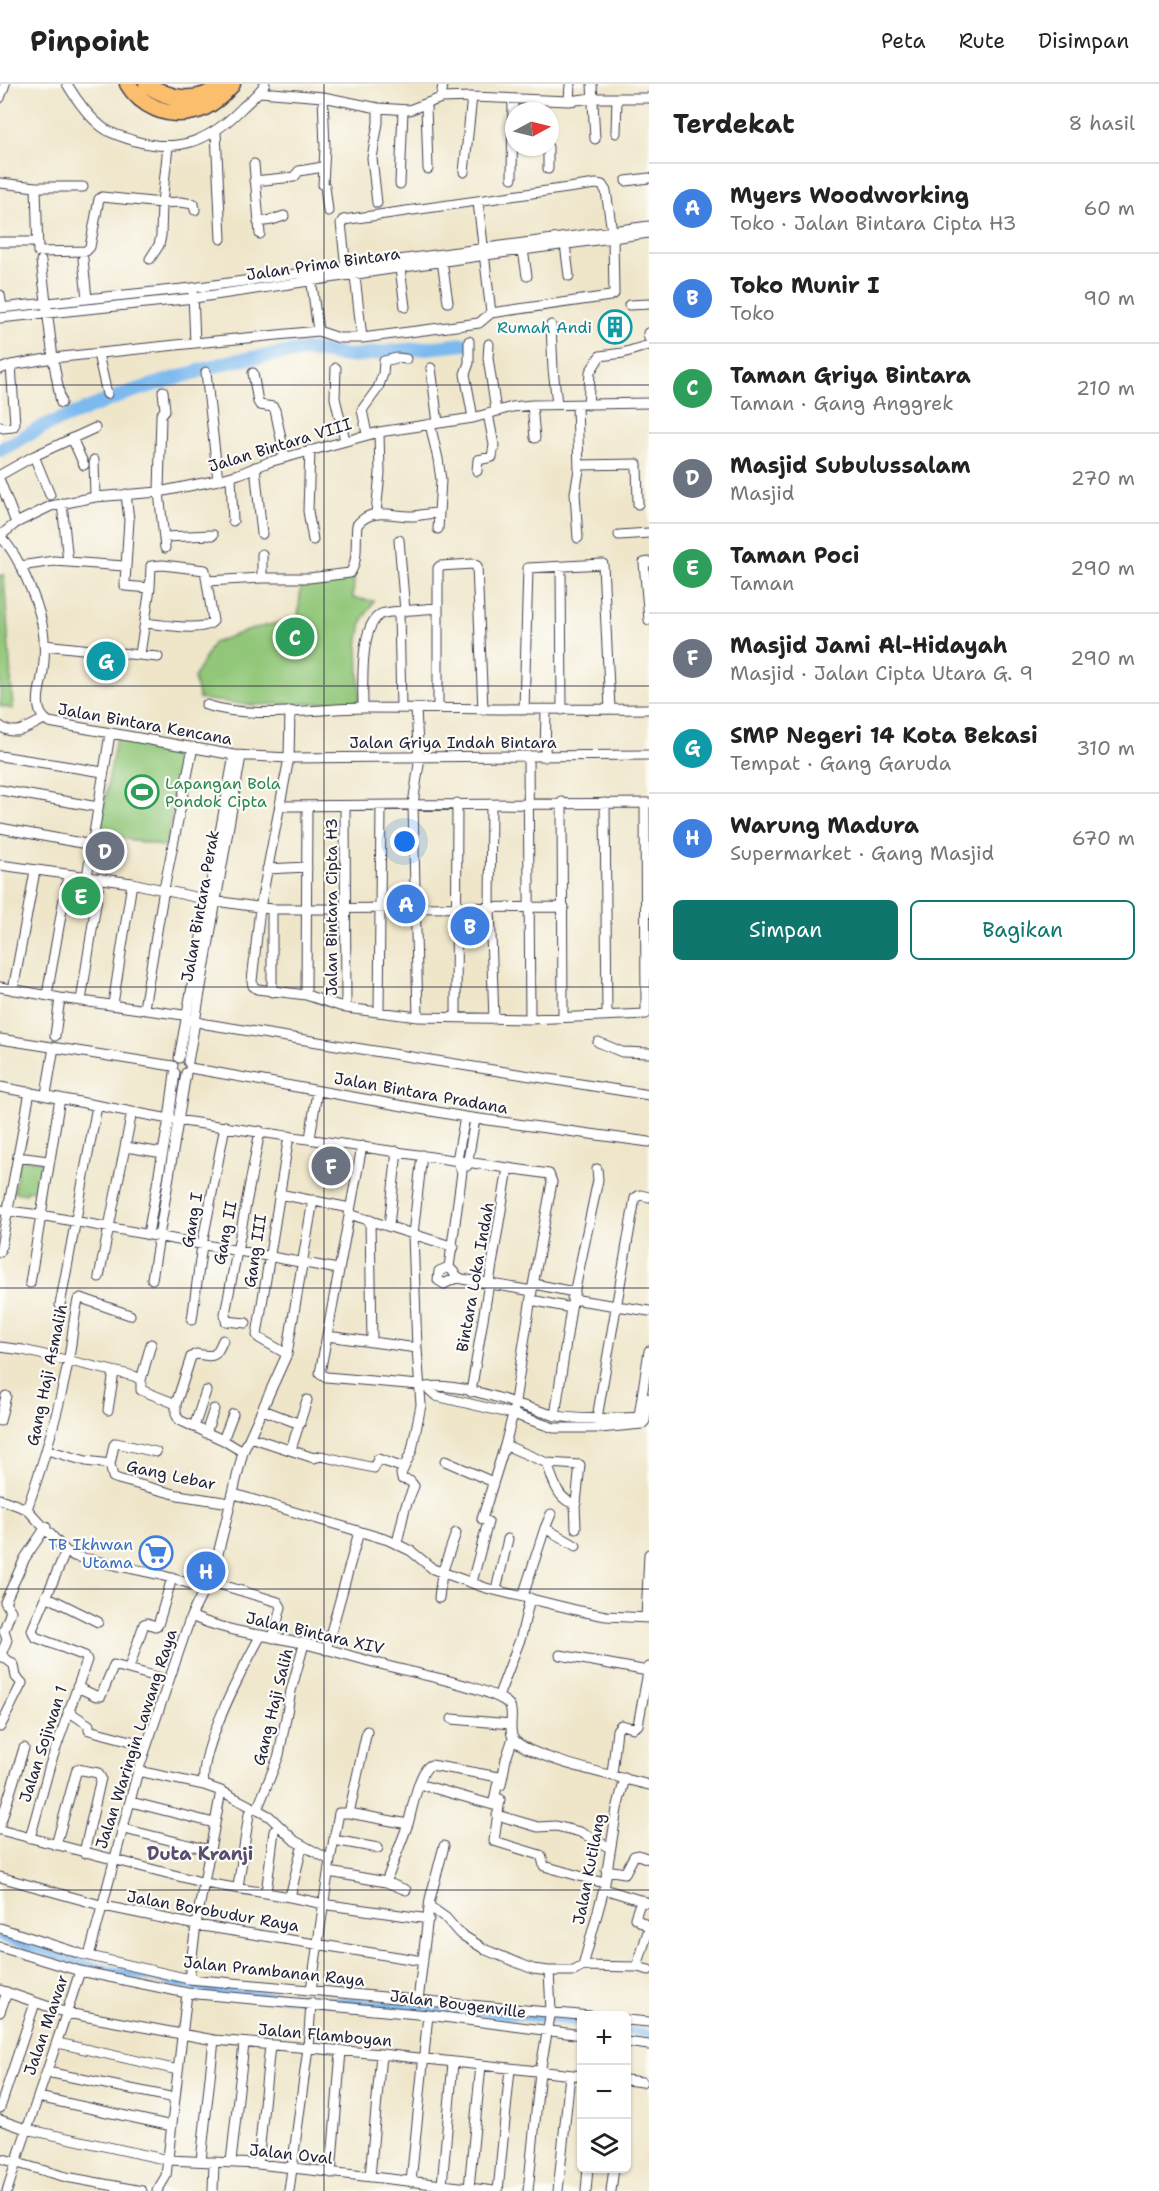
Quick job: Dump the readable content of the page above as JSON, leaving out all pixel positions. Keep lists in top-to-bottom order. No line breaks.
{"streets":{"street":["Jalan Prima Bintara","Jalan Bintara VIII","Jalan Bintara Kencana","Jalan Griya Indah Bintara","Jalan Bintara Perak","Jalan Bintara Cipta H3","Jalan Bintara Pradana","Gang I","Gang II","Gang III","Bintara Loka Indah","Gang Haji Asmalih","Gang Lebar","Jalan Bintara XIV","Gang Haji Salih","Jalan Waringin Lawang Raya","Jalan Sojiwan 1","Jalan Kutilang","Jalan Borobudur Raya","Jalan Prambanan Raya","Jalan Bougenville","Jalan Mawar","Jalan Flamboyan","Jalan Oval"]},"crossings":[["Jalan Bintara VIII","Jalan Bintara Kencana"],["Jalan Bintara Kencana","Jalan Griya Indah Bintara"],["Jalan Bintara Kencana","Jalan Bintara Perak"],["Jalan Bintara Perak","Jalan Bintara Pradana"],["Gang III","Bintara Loka Indah"],["Gang Haji Asmalih","Gang Lebar"],["Jalan Bintara XIV","Gang Haji Salih"],["Jalan Bintara XIV","Jalan Waringin Lawang Raya"],["Jalan Waringin Lawang Raya","Jalan Borobudur Raya"],["Jalan Waringin Lawang Raya","Jalan Prambanan Raya"],["Jalan Bougenville","Jalan Mawar"],["Jalan Mawar","Jalan Flamboyan"],["Jalan Mawar","Jalan Oval"]],"districts":["Duta Kranji"],"places":{"building":["Rumah Andi"],"sports":["Lapangan Bola Pondok Cipta"],"supermarket":["TB Ikhwan Utama"]},"north":"right","page":{"header":"Pinpoint","nav":["Peta","Rute","Disimpan"],"heading":["Terdekat","8 hasil"],"list":[{"mark":"A","name":"Myers Woodworking","note":"Toko · Jalan Bintara Cipta H3","value":"60 m"},{"mark":"B","name":"Toko Munir I","note":"Toko","value":"90 m"},{"mark":"C","name":"Taman Griya Bintara","note":"Taman · Gang Anggrek","value":"210 m"},{"mark":"D","name":"Masjid Subulussalam","note":"Masjid","value":"270 m"},{"mark":"E","name":"Taman Poci","note":"Taman","value":"290 m"},{"mark":"F","name":"Masjid Jami Al-Hidayah","note":"Masjid · Jalan Cipta Utara G. 9","value":"290 m"},{"mark":"G","name":"SMP Negeri 14 Kota Bekasi","note":"Tempat · Gang Garuda","value":"310 m"},{"mark":"H","name":"Warung Madura","note":"Supermarket · Gang Masjid","value":"670 m"}],"pins":["C","G","D","E","A","B","F","H"],"buttons":["Simpan","Bagikan"],"map_buttons":["+","−"]}}
